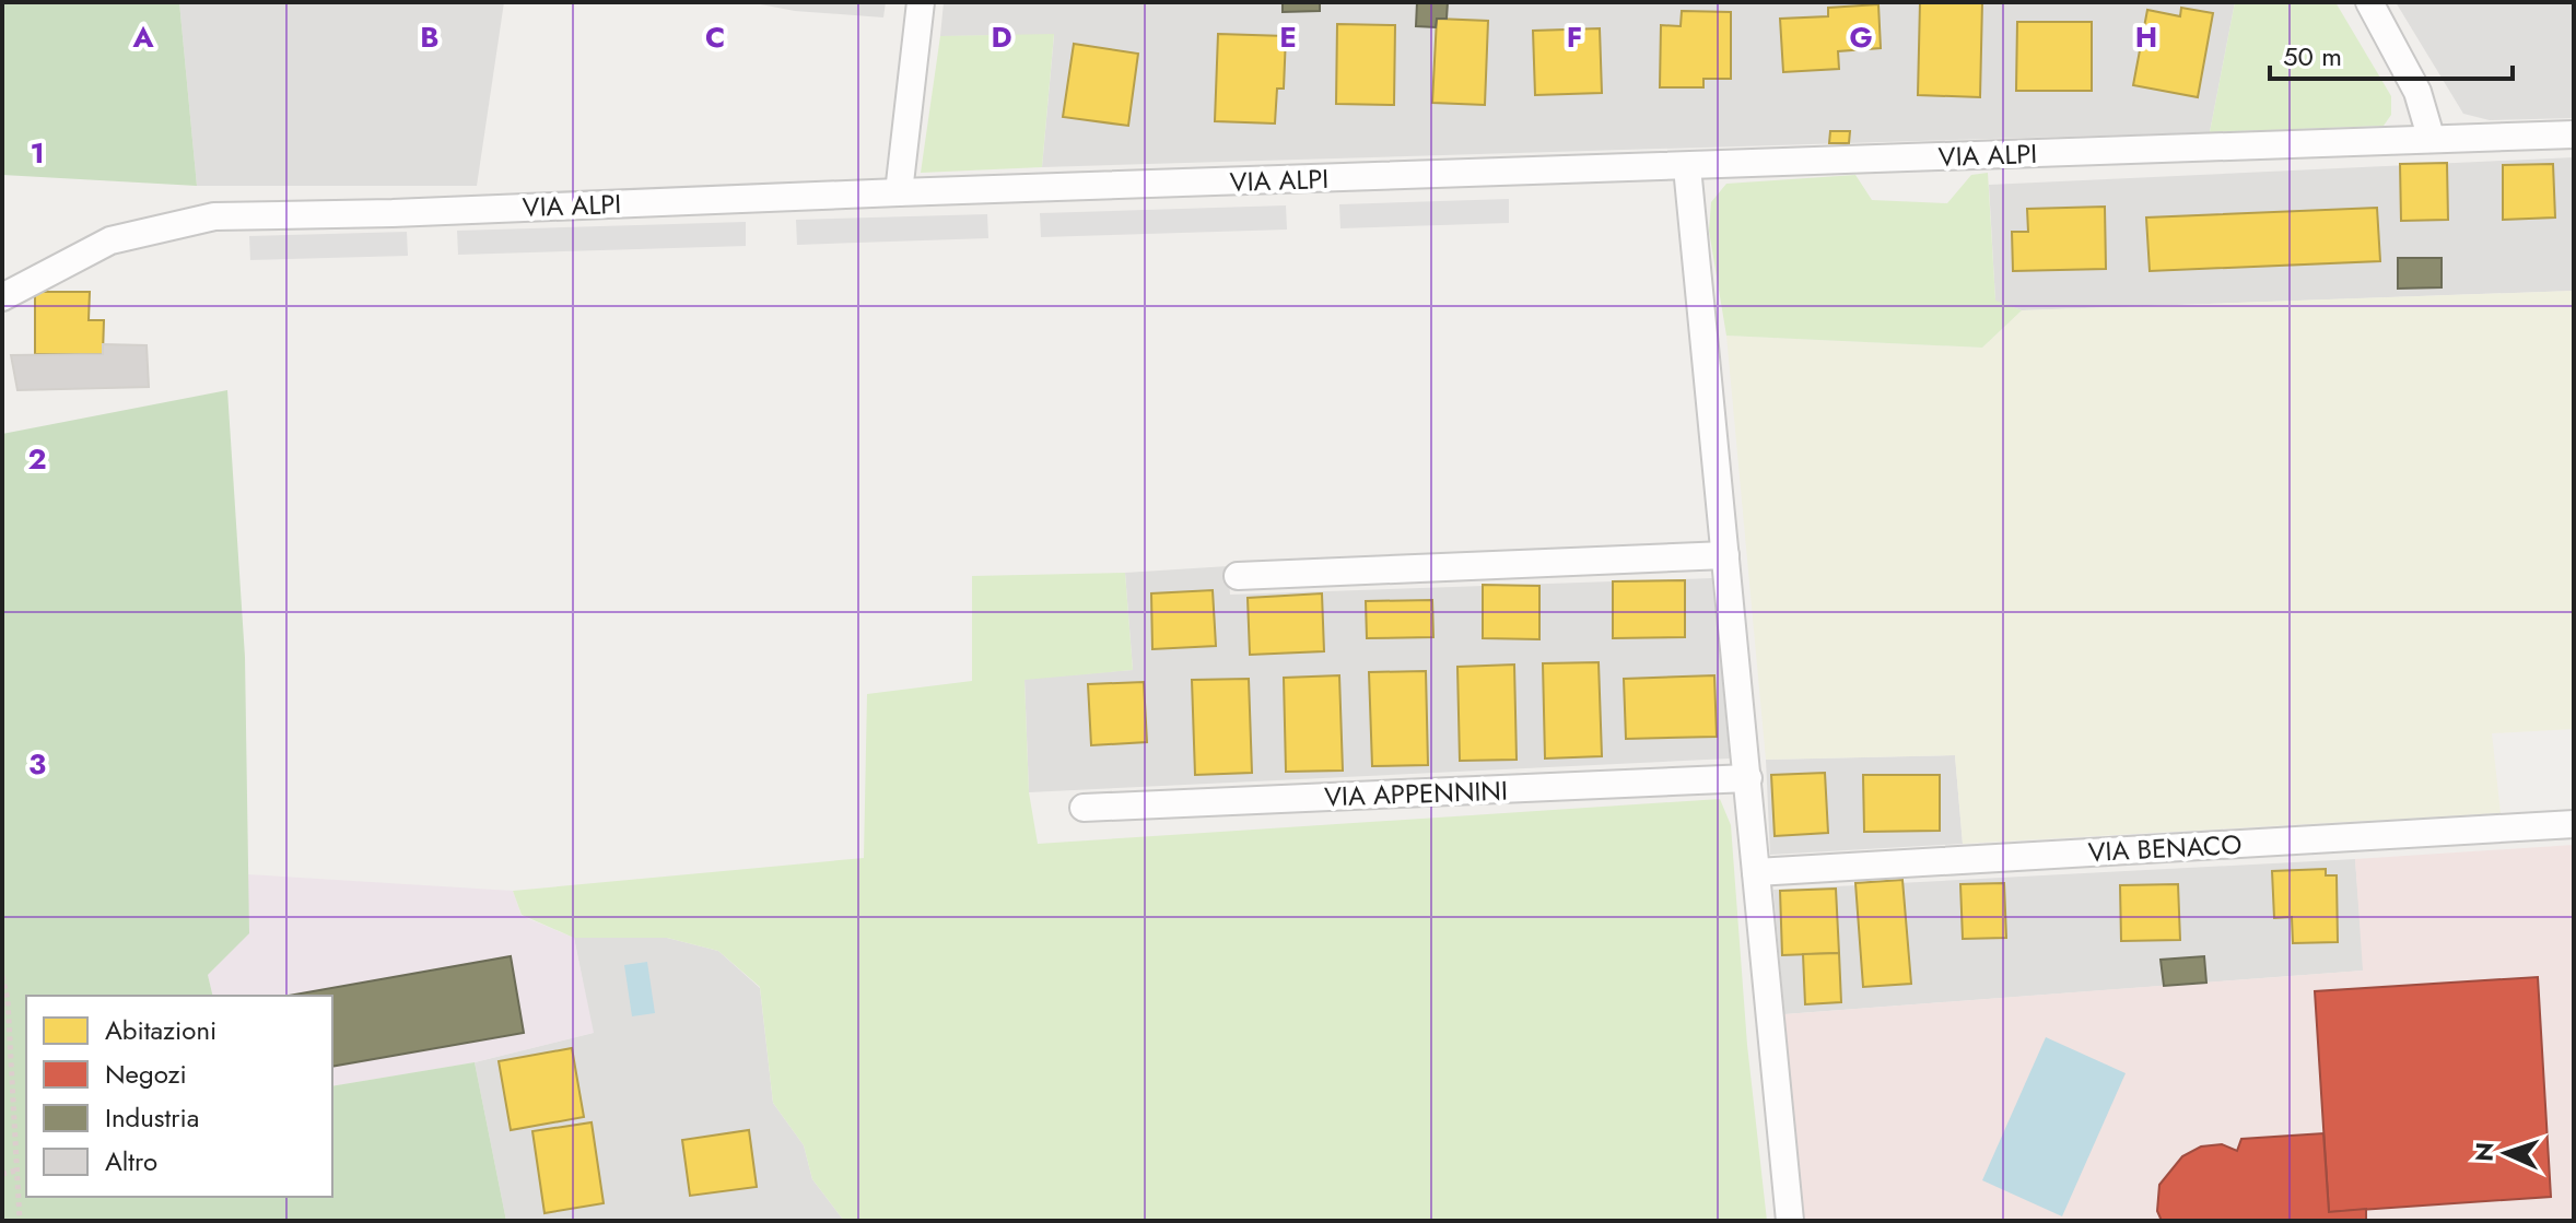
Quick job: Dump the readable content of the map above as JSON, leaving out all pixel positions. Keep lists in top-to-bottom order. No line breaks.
{"streets":{"street":["VIA ALPI","VIA APPENNINI","VIA BENACO"]},"legend":["Abitazioni","Negozi","Industria","Altro"],"scale_bar":"50 m","north":"left","grid":{"columns":["A","B","C","D","E","F","G","H"],"rows":["1","2","3"]}}
